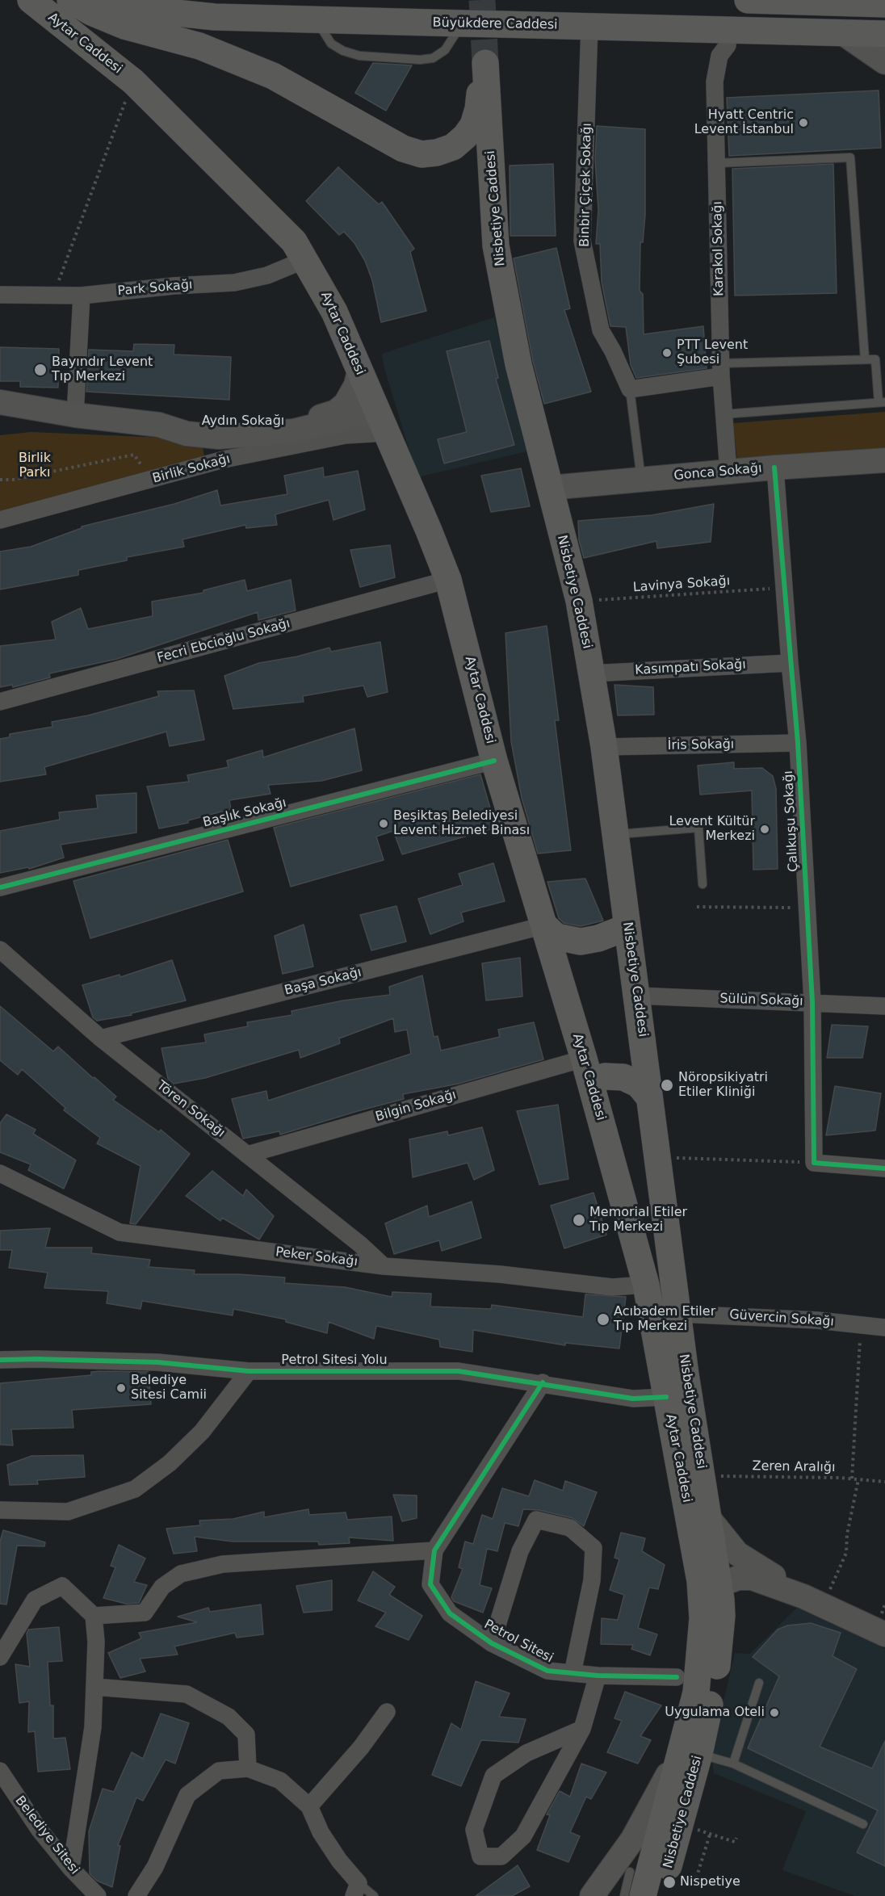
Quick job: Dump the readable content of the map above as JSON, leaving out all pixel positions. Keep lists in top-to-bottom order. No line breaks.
{"streets":{"main road":["Büyükdere Caddesi","Aytar Caddesi","Nisbetiye Caddesi"],"street":["Binbir Çiçek Sokağı","Karakol Sokağı","Park Sokağı","Aydın Sokağı","Birlik Sokağı","Gonca Sokağı","Fecri Ebcioğlu Sokağı","Kasımpatı Sokağı","İris Sokağı","Başlık Sokağı","Çalıkuşu Sokağı","Başa Sokağı","Sülün Sokağı","Bilgin Sokağı","Tören Sokağı","Peker Sokağı","Güvercin Sokağı","Petrol Sitesi Yolu","Petrol Sitesi","Belediye Sitesi"],"path":["Lavinya Sokağı","Zeren Aralığı"]},"crossings":[["Büyükdere Caddesi","Binbir Çiçek Sokağı"],["Büyükdere Caddesi","Karakol Sokağı"],["Aytar Caddesi","Nisbetiye Caddesi"],["Aytar Caddesi","Park Sokağı"],["Aytar Caddesi","Aydın Sokağı"],["Aytar Caddesi","Fecri Ebcioğlu Sokağı"],["Aytar Caddesi","Başlık Sokağı"],["Aytar Caddesi","Başa Sokağı"],["Aytar Caddesi","Bilgin Sokağı"],["Aytar Caddesi","Peker Sokağı"],["Aytar Caddesi","Petrol Sitesi Yolu"],["Nisbetiye Caddesi","Gonca Sokağı"],["Nisbetiye Caddesi","Lavinya Sokağı"],["Nisbetiye Caddesi","Kasımpatı Sokağı"],["Nisbetiye Caddesi","İris Sokağı"],["Nisbetiye Caddesi","Sülün Sokağı"],["Nisbetiye Caddesi","Güvercin Sokağı"],["Nisbetiye Caddesi","Zeren Aralığı"],["Karakol Sokağı","Gonca Sokağı"],["Aydın Sokağı","Birlik Sokağı"],["Gonca Sokağı","Çalıkuşu Sokağı"],["Lavinya Sokağı","Çalıkuşu Sokağı"],["Kasımpatı Sokağı","Çalıkuşu Sokağı"],["İris Sokağı","Çalıkuşu Sokağı"],["Çalıkuşu Sokağı","Sülün Sokağı"],["Başa Sokağı","Tören Sokağı"],["Bilgin Sokağı","Tören Sokağı"],["Tören Sokağı","Peker Sokağı"],["Petrol Sitesi Yolu","Petrol Sitesi"]],"parks":["Birlik Parkı"],"places":["Hyatt Centric Levent İstanbul","PTT Levent Şubesi","Bayındır Levent Tıp Merkezi","Beşiktaş Belediyesi Levent Hizmet Binası","Levent Kültür Merkezi","Nöropsikiyatri Etiler Kliniği","Memorial Etiler Tıp Merkezi","Acıbadem Etiler Tıp Merkezi","Belediye Sitesi Camii","Uygulama Oteli","Nispetiye"]}
